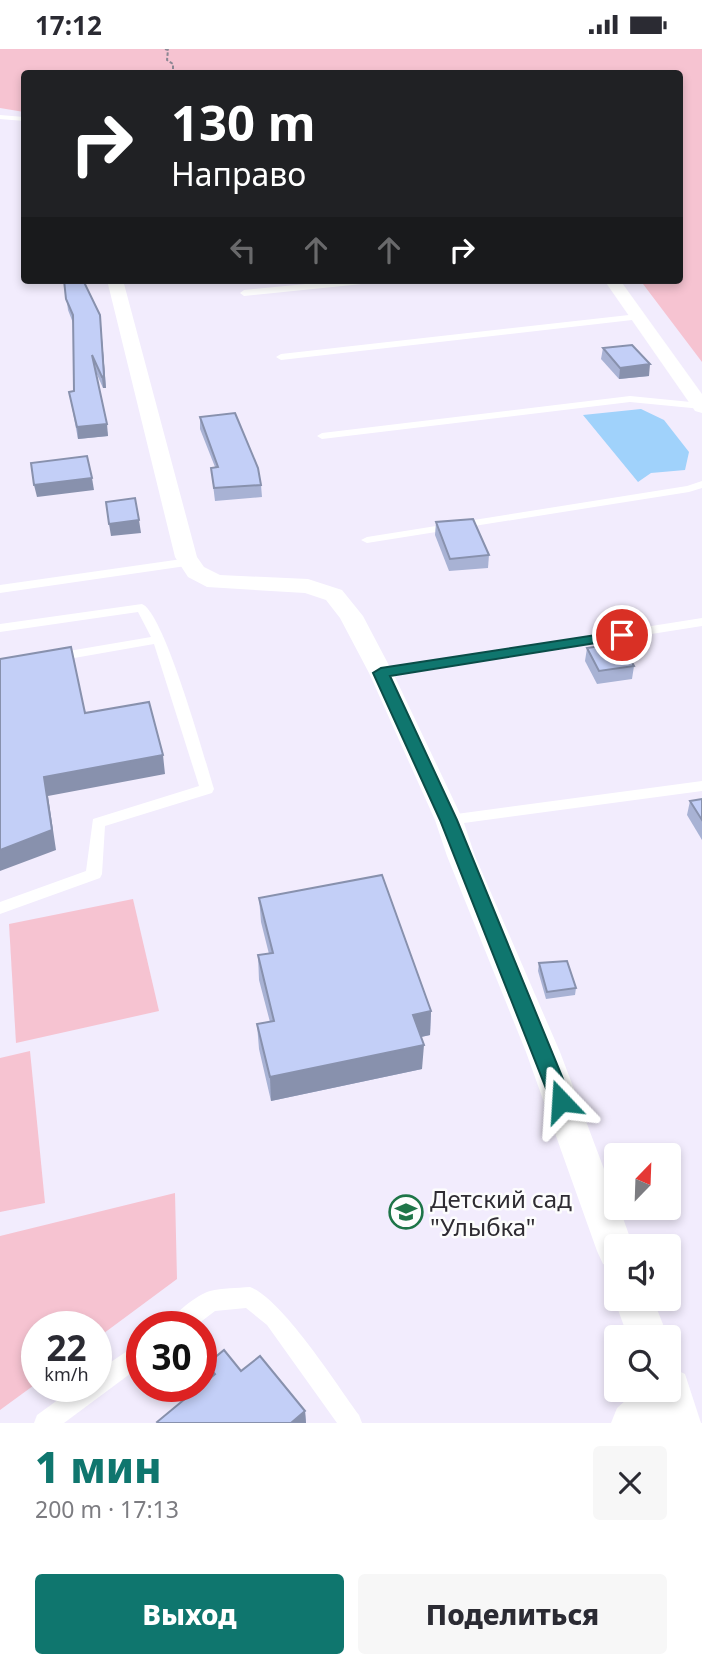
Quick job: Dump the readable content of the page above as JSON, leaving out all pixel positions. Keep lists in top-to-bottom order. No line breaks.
{"places":{"school or university":["Детский сад \"Улыбка\""]},"north":"top right","page":{"status":"17:12","turn":["130 m","Направо"],"speed":"22 km/h","limit":"30","heading":["1 мин","200 m · 17:13"],"buttons":["Выход","Поделиться"]}}
